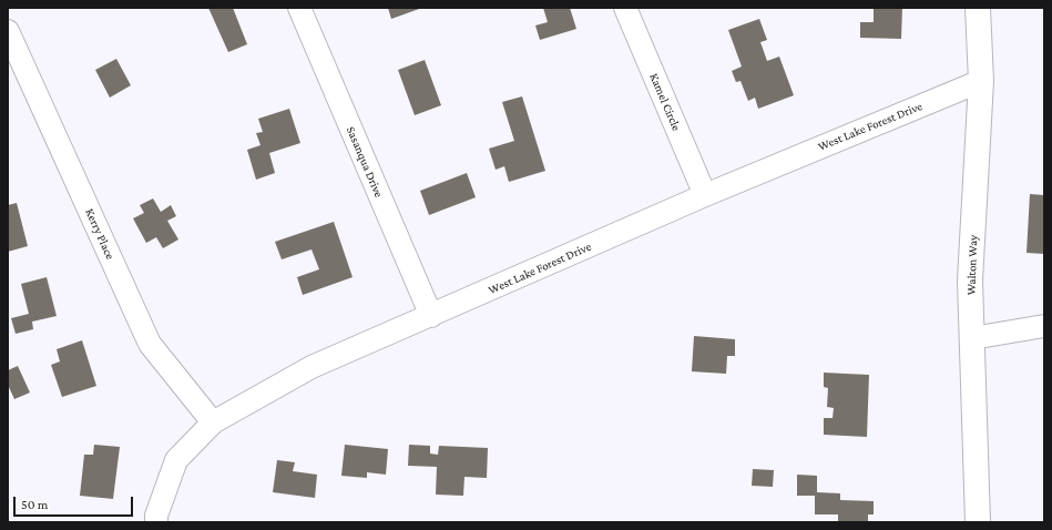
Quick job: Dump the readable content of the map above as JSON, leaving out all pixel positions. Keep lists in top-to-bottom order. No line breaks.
{"streets":{"main road":["Walton Way"],"street":["Kamel Circle","West Lake Forest Drive","Sasanqua Drive","Kerry Place"]},"crossings":[["Kamel Circle","West Lake Forest Drive"],["West Lake Forest Drive","Sasanqua Drive"],["West Lake Forest Drive","Kerry Place"],["West Lake Forest Drive","Walton Way"]],"scale_bar":"50 m"}
